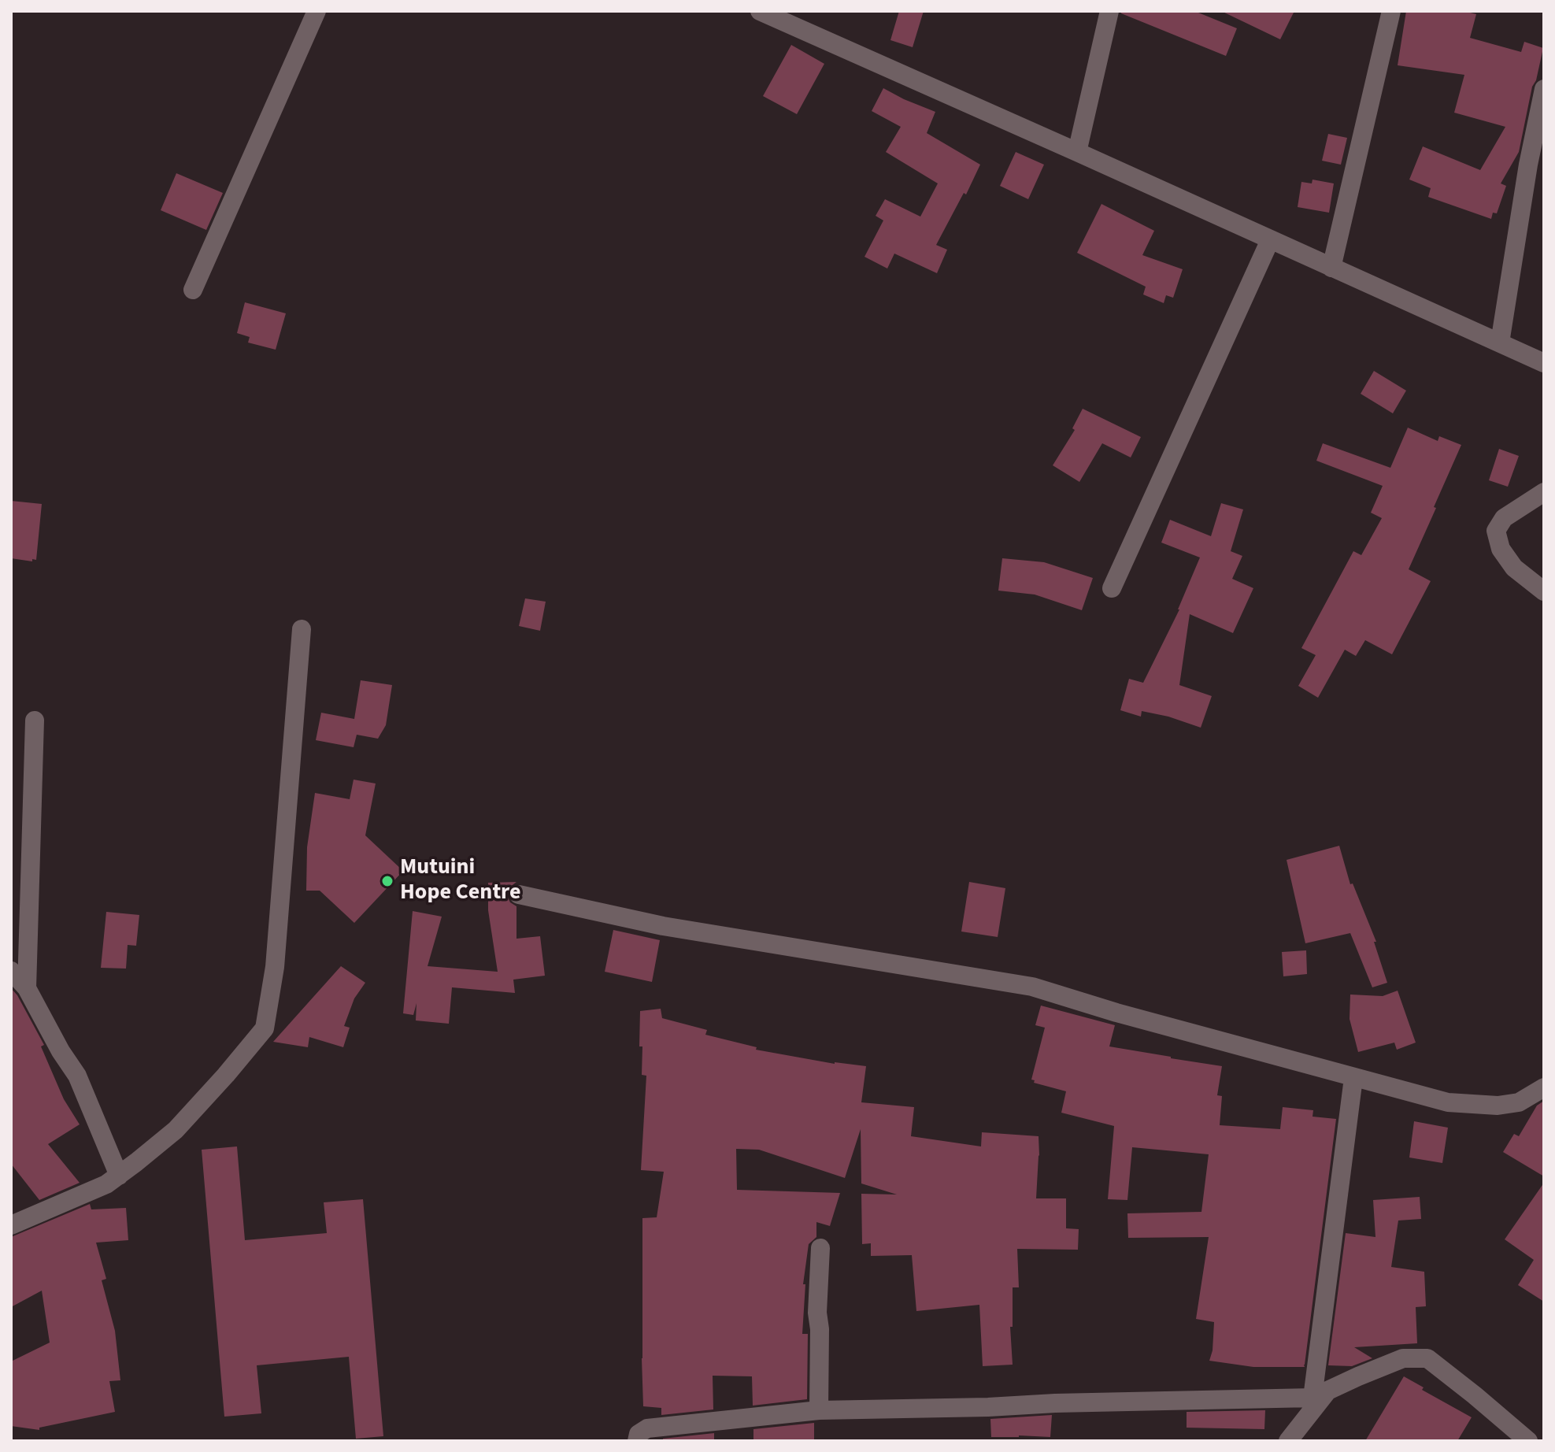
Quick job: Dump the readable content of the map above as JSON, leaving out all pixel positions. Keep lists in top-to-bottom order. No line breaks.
{"places":["Mutuini Hope Centre"]}
